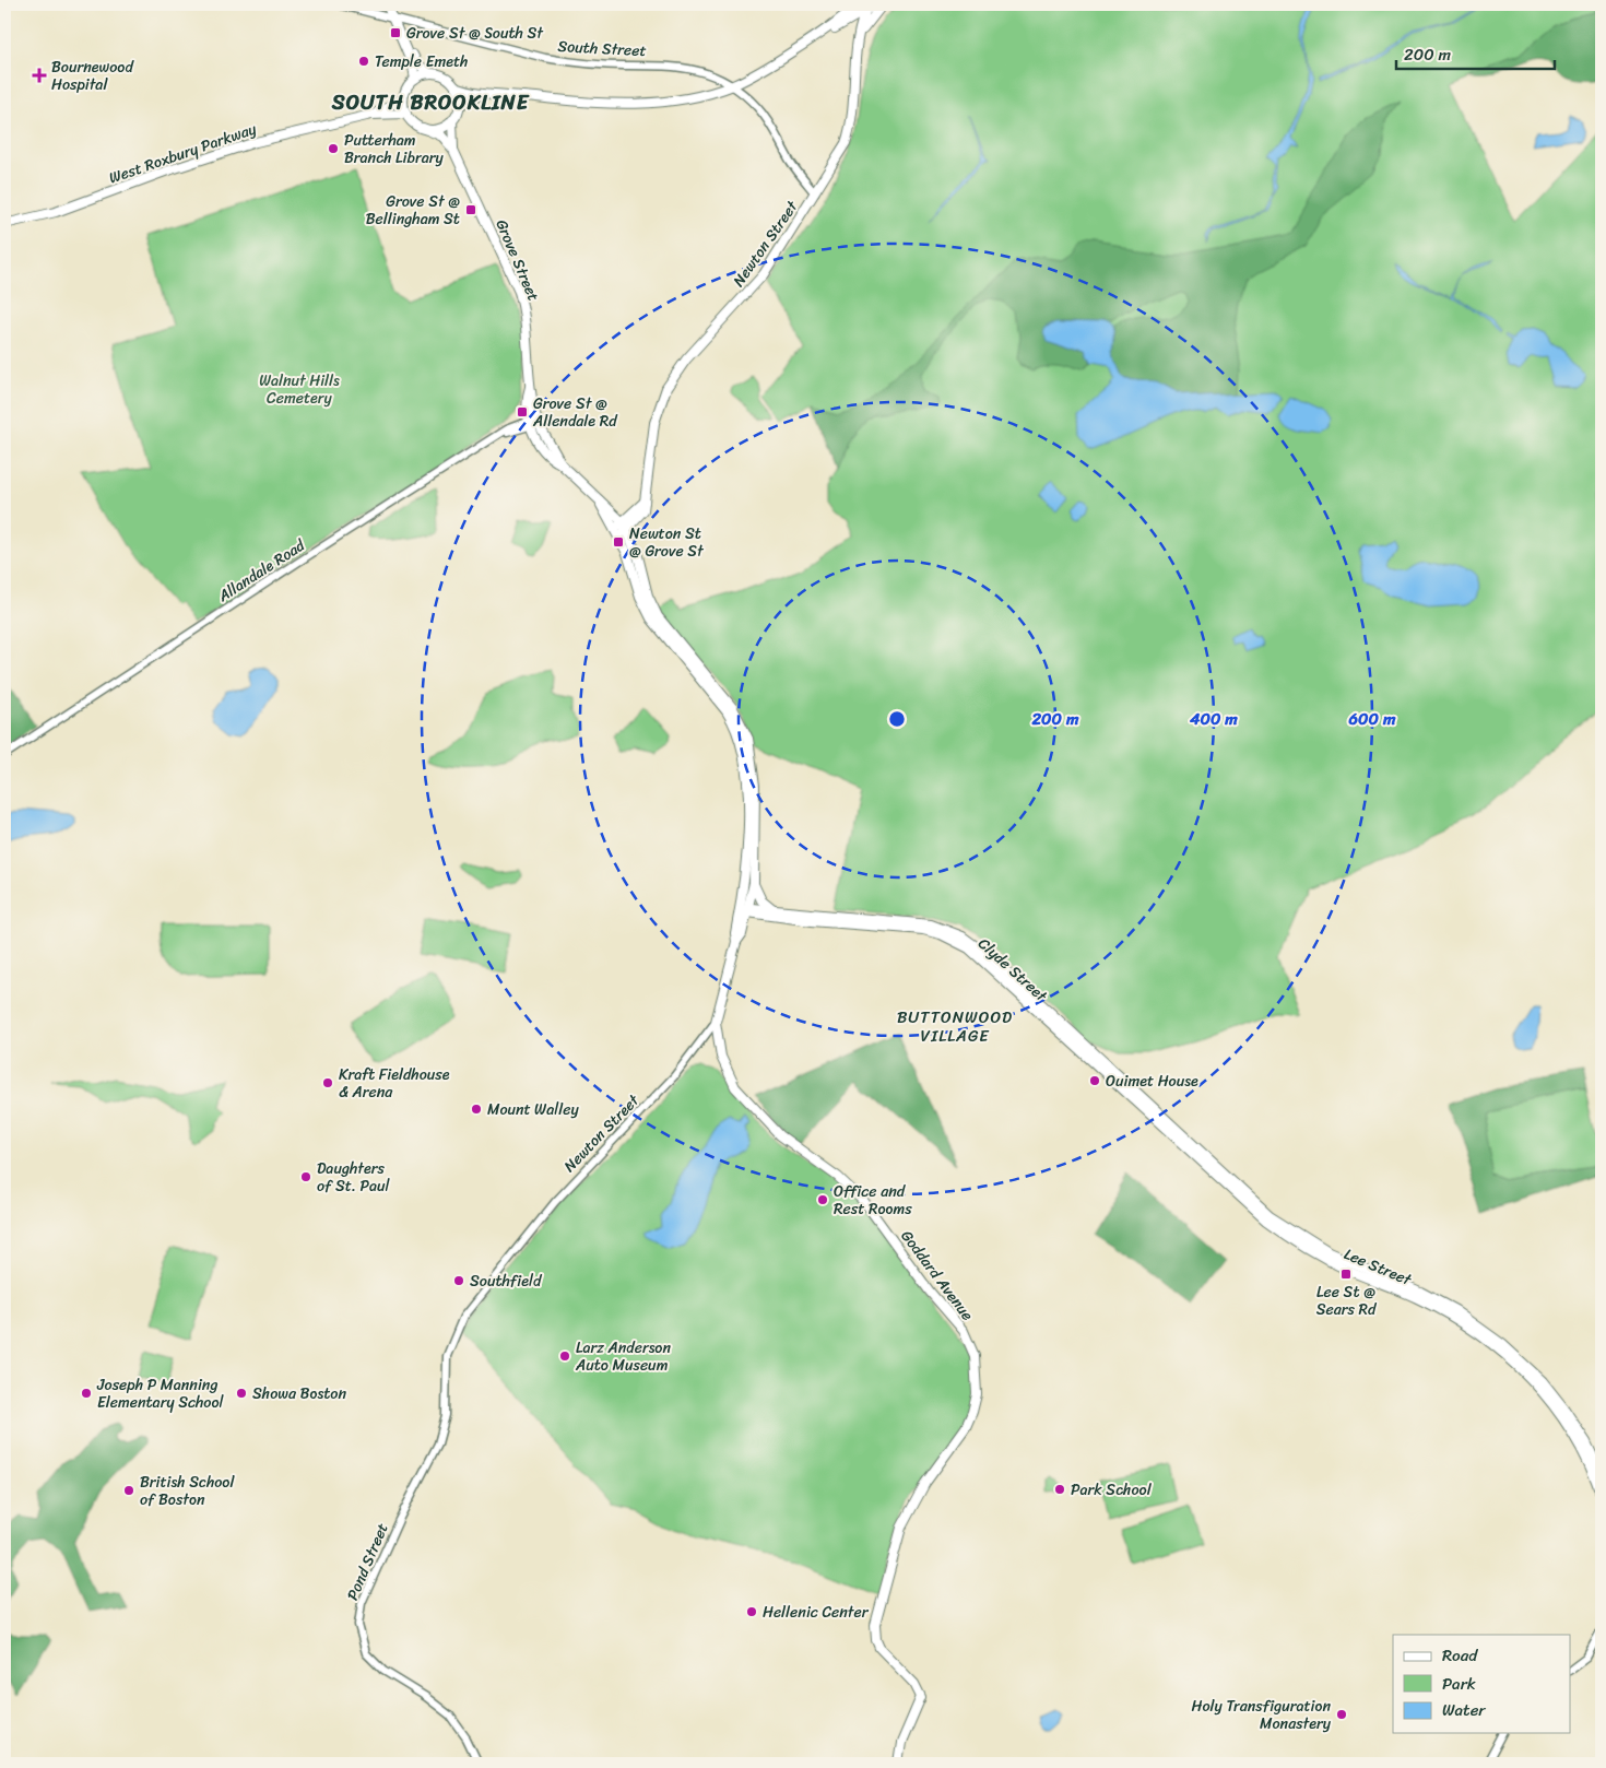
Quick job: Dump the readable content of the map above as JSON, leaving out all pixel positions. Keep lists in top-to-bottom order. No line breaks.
{"streets":{"main road":["West Roxbury Parkway","Newton Street","Grove Street","Clyde Street","Lee Street","Goddard Avenue"],"street":["South Street","Allandale Road","Pond Street"]},"crossings":[["South Street","Newton Street"],["West Roxbury Parkway","Grove Street"],["Newton Street","Grove Street"],["Newton Street","Clyde Street"],["Newton Street","Goddard Avenue"],["Newton Street","Pond Street"],["Grove Street","Allandale Road"],["Clyde Street","Lee Street"]],"districts":["SOUTH BROOKLINE","BUTTONWOOD VILLAGE"],"parks":["Walnut Hills Cemetery"],"places":{"transit":["Grove St @ South St","Grove St @ Bellingham St","Grove St @ Allendale Rd","Newton St @ Grove St","Lee St @ Sears Rd"],"other":["Temple Emeth","Putterham Branch Library","Ouimet House","Kraft Fieldhouse & Arena","Mount Walley","Daughters of St. Paul","Office and Rest Rooms","Southfield","Larz Anderson Auto Museum","Joseph P Manning Elementary School","Showa Boston","Park School","British School of Boston","Hellenic Center","Holy Transfiguration Monastery"],"health":["Bournewood Hospital"]},"legend":["Road","Park","Water"],"scale_bar":"200 m","rings":["200 m","400 m","600 m"]}
